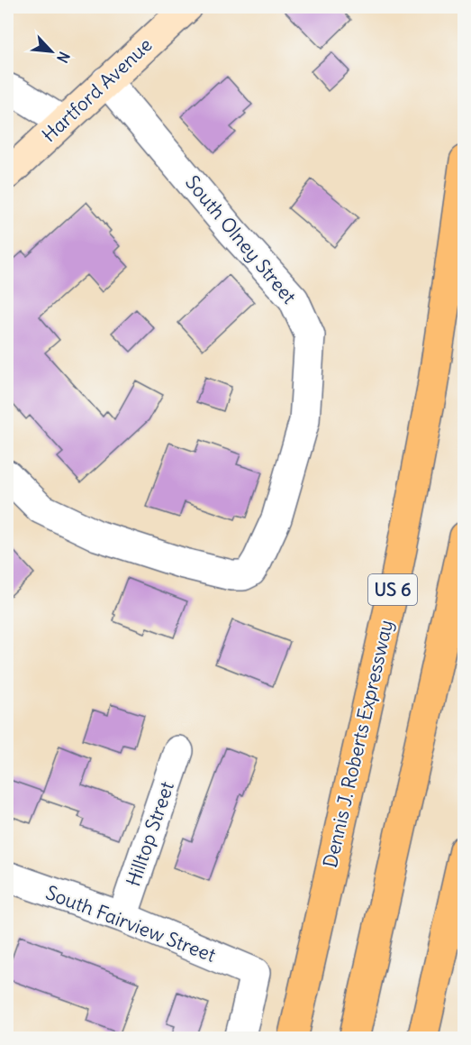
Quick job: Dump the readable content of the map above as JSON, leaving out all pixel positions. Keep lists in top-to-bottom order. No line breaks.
{"streets":{"highway":["US 6","Dennis J. Roberts Expressway"],"main road":["Hartford Avenue"],"street":["South Olney Street","Hilltop Street","South Fairview Street"]},"crossings":[["Hartford Avenue","South Olney Street"],["Hilltop Street","South Fairview Street"]],"north":"bottom right"}
